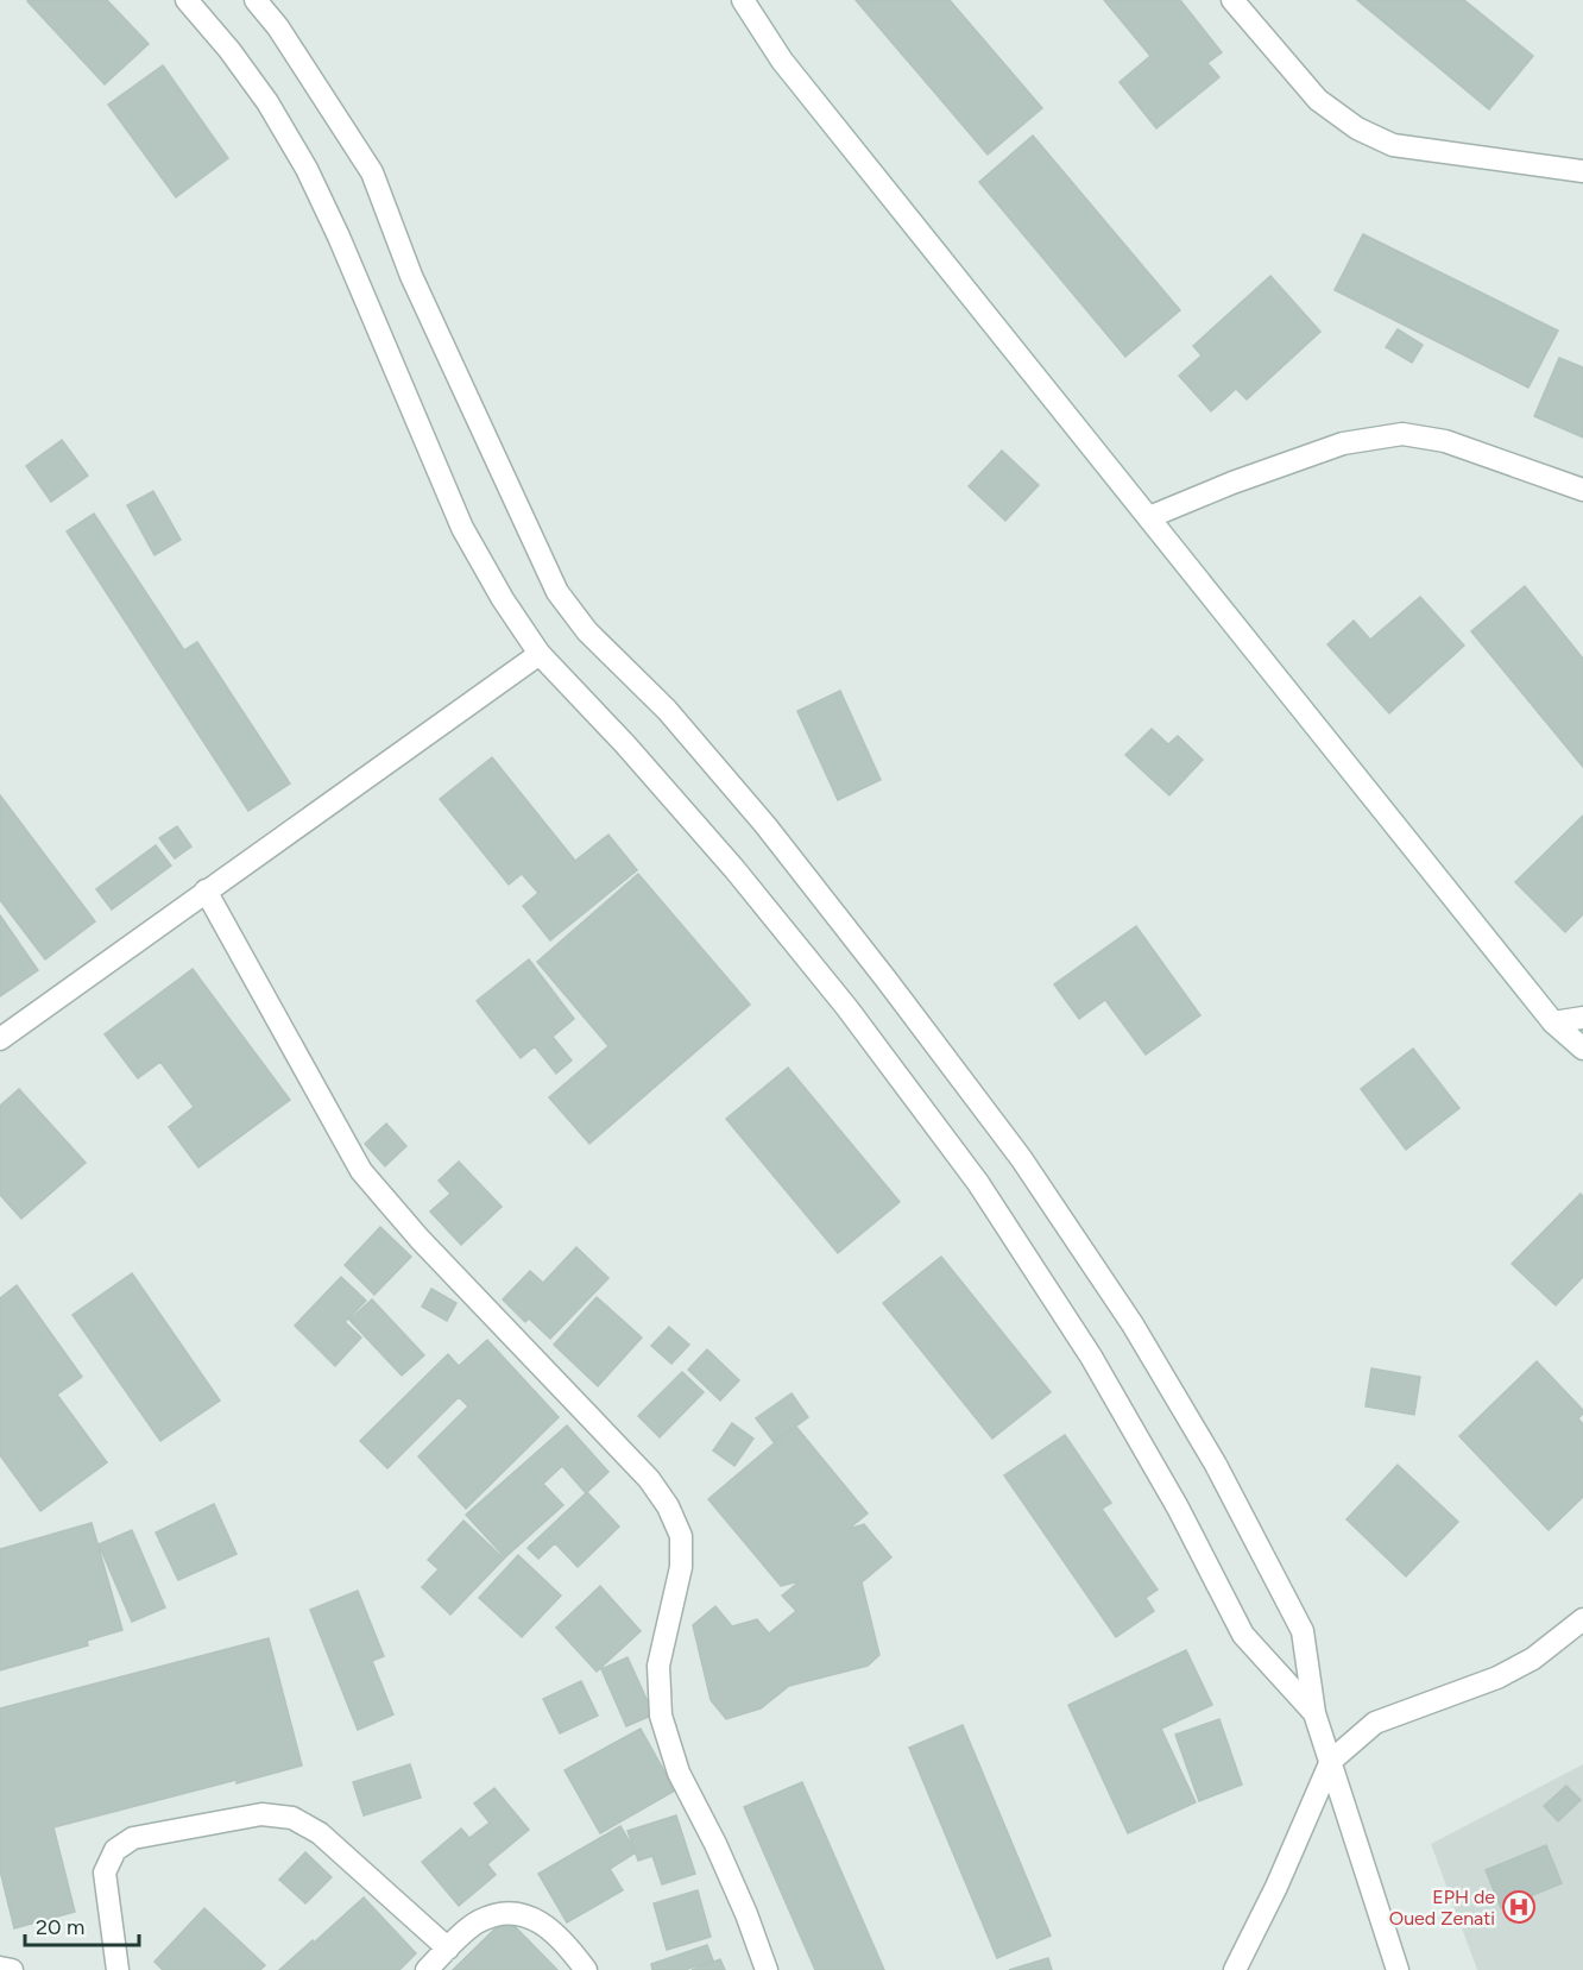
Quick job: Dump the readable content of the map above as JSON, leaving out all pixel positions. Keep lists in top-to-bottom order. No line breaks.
{"places":{"hospital":["EPH de Oued Zenati"]},"scale_bar":"20 m"}
